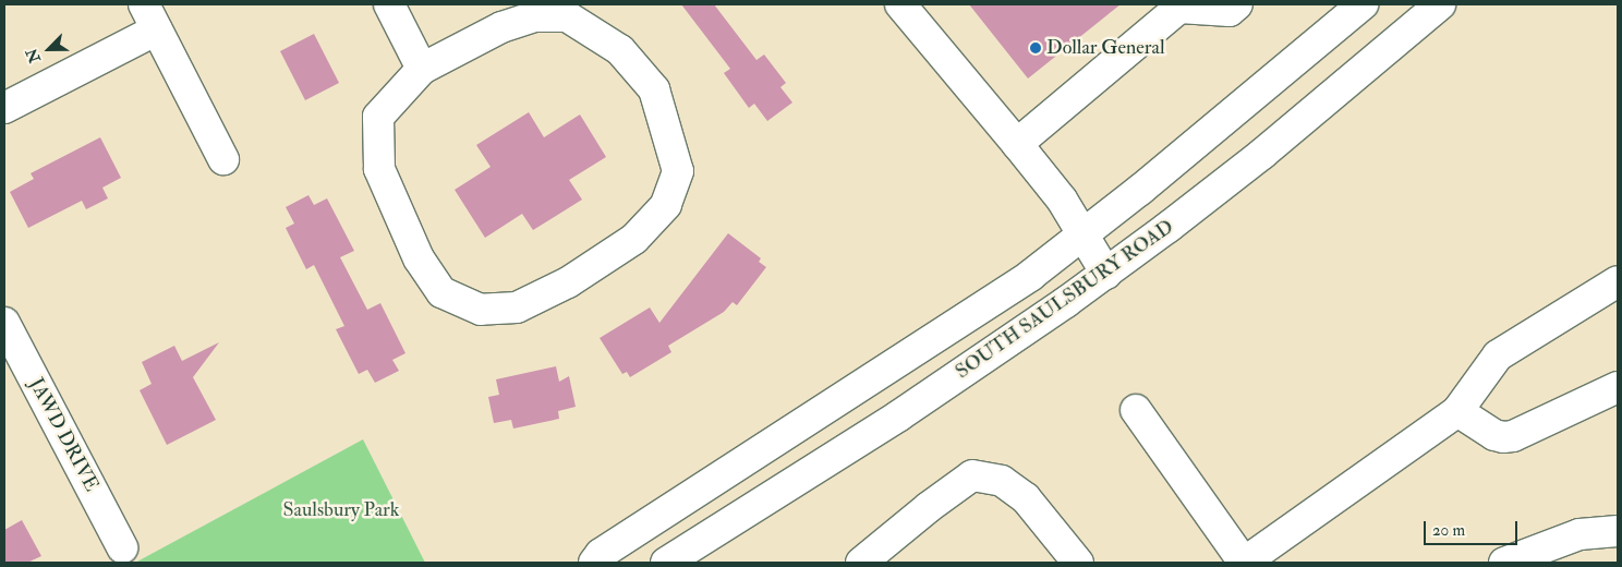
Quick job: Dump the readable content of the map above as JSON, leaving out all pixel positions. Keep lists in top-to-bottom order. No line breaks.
{"streets":{"main road":["SOUTH SAULSBURY ROAD","JAWD DRIVE"]},"parks":["Saulsbury Park"],"places":["Dollar General"],"scale_bar":"20 m","north":"bottom left"}
